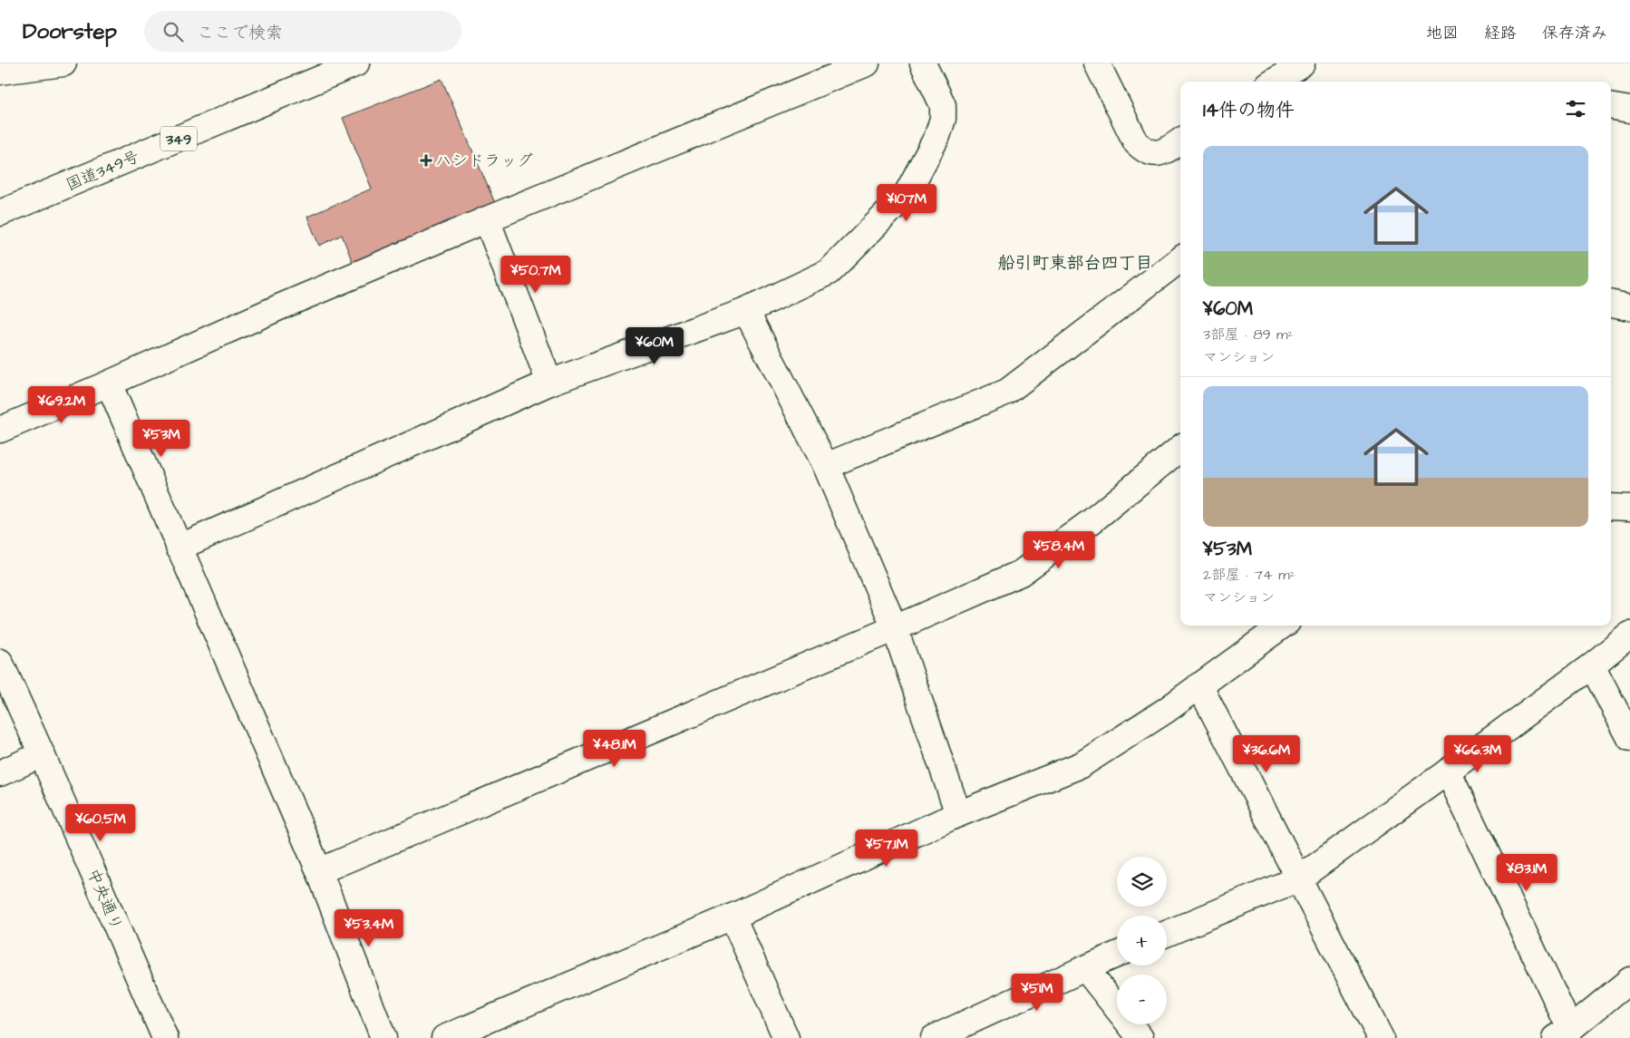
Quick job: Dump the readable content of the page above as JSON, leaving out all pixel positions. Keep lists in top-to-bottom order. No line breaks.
{"streets":{"main road":["349","国道349号","中央通り"]},"districts":["船引町東部台四丁目"],"places":{"health":["ハシドラッグ"]},"page":{"header":"Doorstep","search":"ここで検索","nav":["地図","経路","保存済み"],"heading":"14件の物件","list":[{"name":"¥60M","note":"3部屋 · 89 m² · マンション"},{"name":"¥53M","note":"2部屋 · 74 m² · マンション"}],"price":["¥107M","¥50.7M","¥60M","¥69.2M","¥53M","¥58.4M","¥48.1M","¥36.6M","¥66.3M","¥60.5M","¥57.1M","¥83.1M","¥53.4M","¥51M"],"map_buttons":["+","−"]}}
